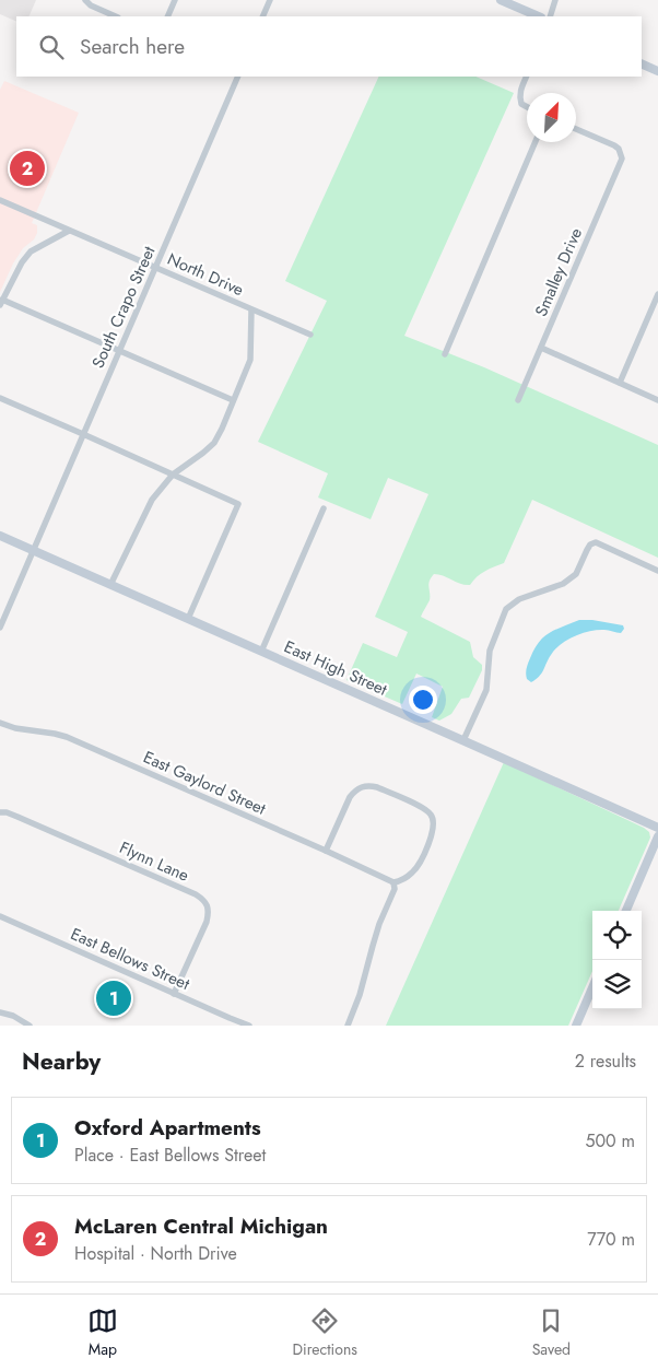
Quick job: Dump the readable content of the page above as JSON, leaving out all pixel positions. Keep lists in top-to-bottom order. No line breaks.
{"streets":{"street":["Smalley Drive","North Drive","South Crapo Street","East High Street","East Gaylord Street","Flynn Lane","East Bellows Street"]},"crossings":[["North Drive","South Crapo Street"],["South Crapo Street","East High Street"],["Flynn Lane","East Bellows Street"]],"north":"top right","page":{"search":"Search here","pins":["2","1"],"heading":["Nearby","2 results"],"list":[{"mark":"1","name":"Oxford Apartments","note":"Place · East Bellows Street","value":"500 m"},{"mark":"2","name":"McLaren Central Michigan","note":"Hospital · North Drive","value":"770 m"}],"nav":["Map","Directions","Saved"]}}
